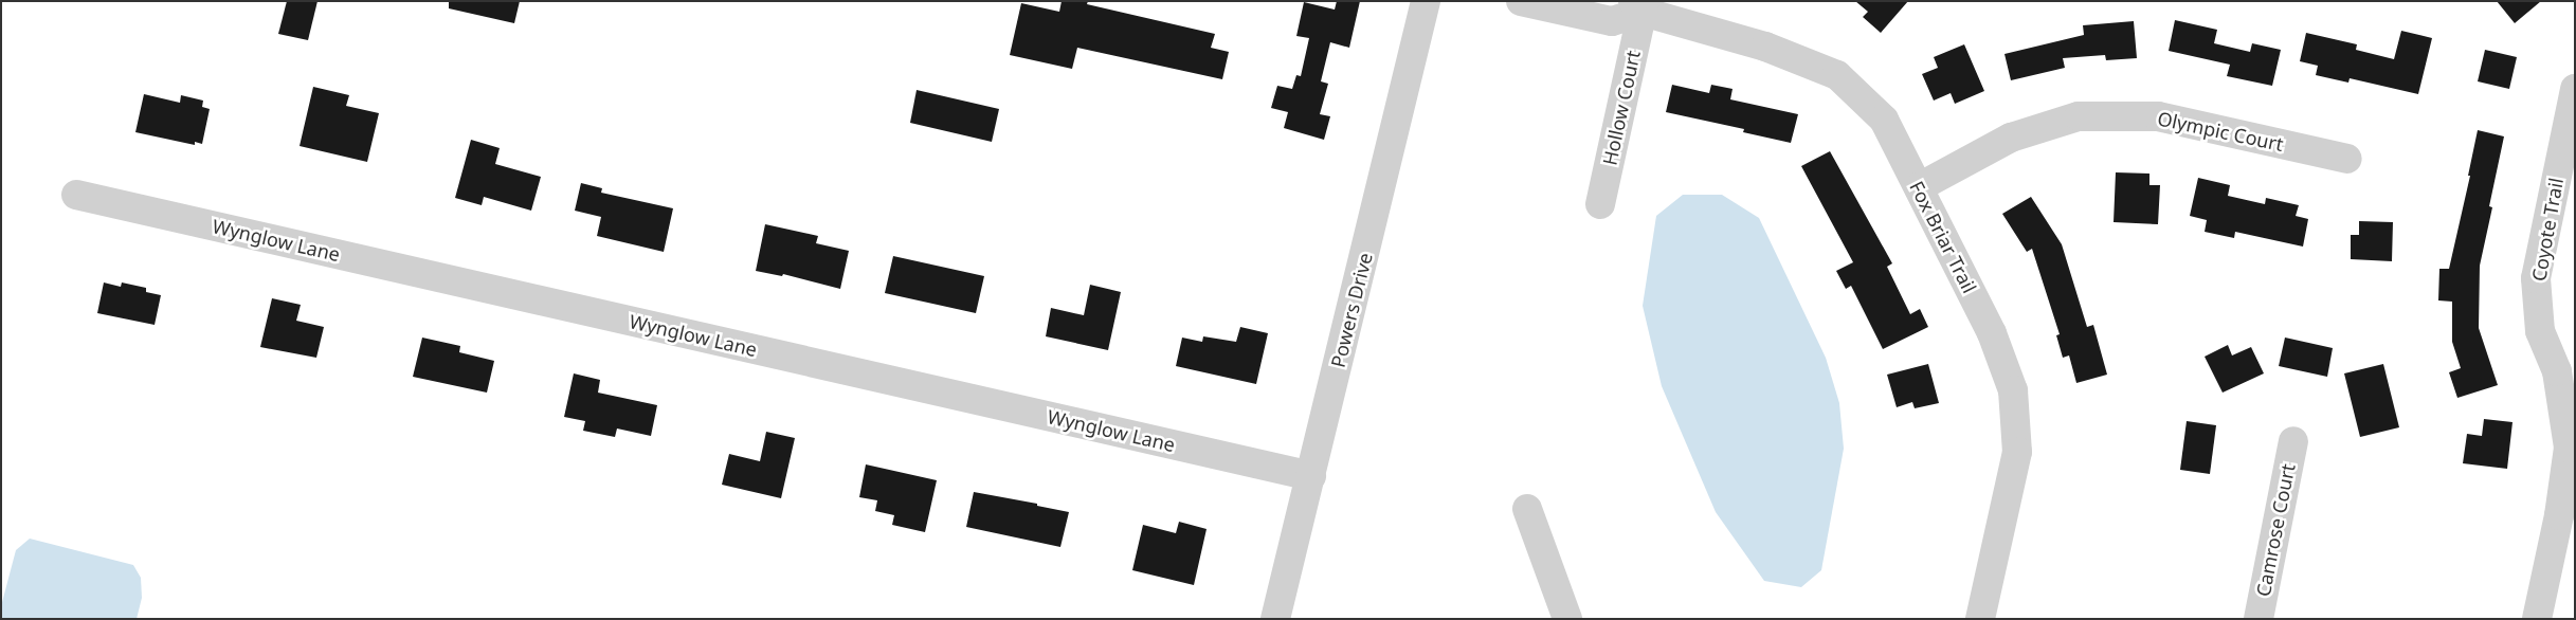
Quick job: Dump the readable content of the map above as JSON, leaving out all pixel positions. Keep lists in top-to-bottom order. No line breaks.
{"streets":{"street":["Hollow Court","Olympic Court","Coyote Trail","Fox Briar Trail","Wynglow Lane","Powers Drive","Camrose Court"]},"crossings":[["Hollow Court","Fox Briar Trail"],["Olympic Court","Fox Briar Trail"],["Wynglow Lane","Powers Drive"]]}
